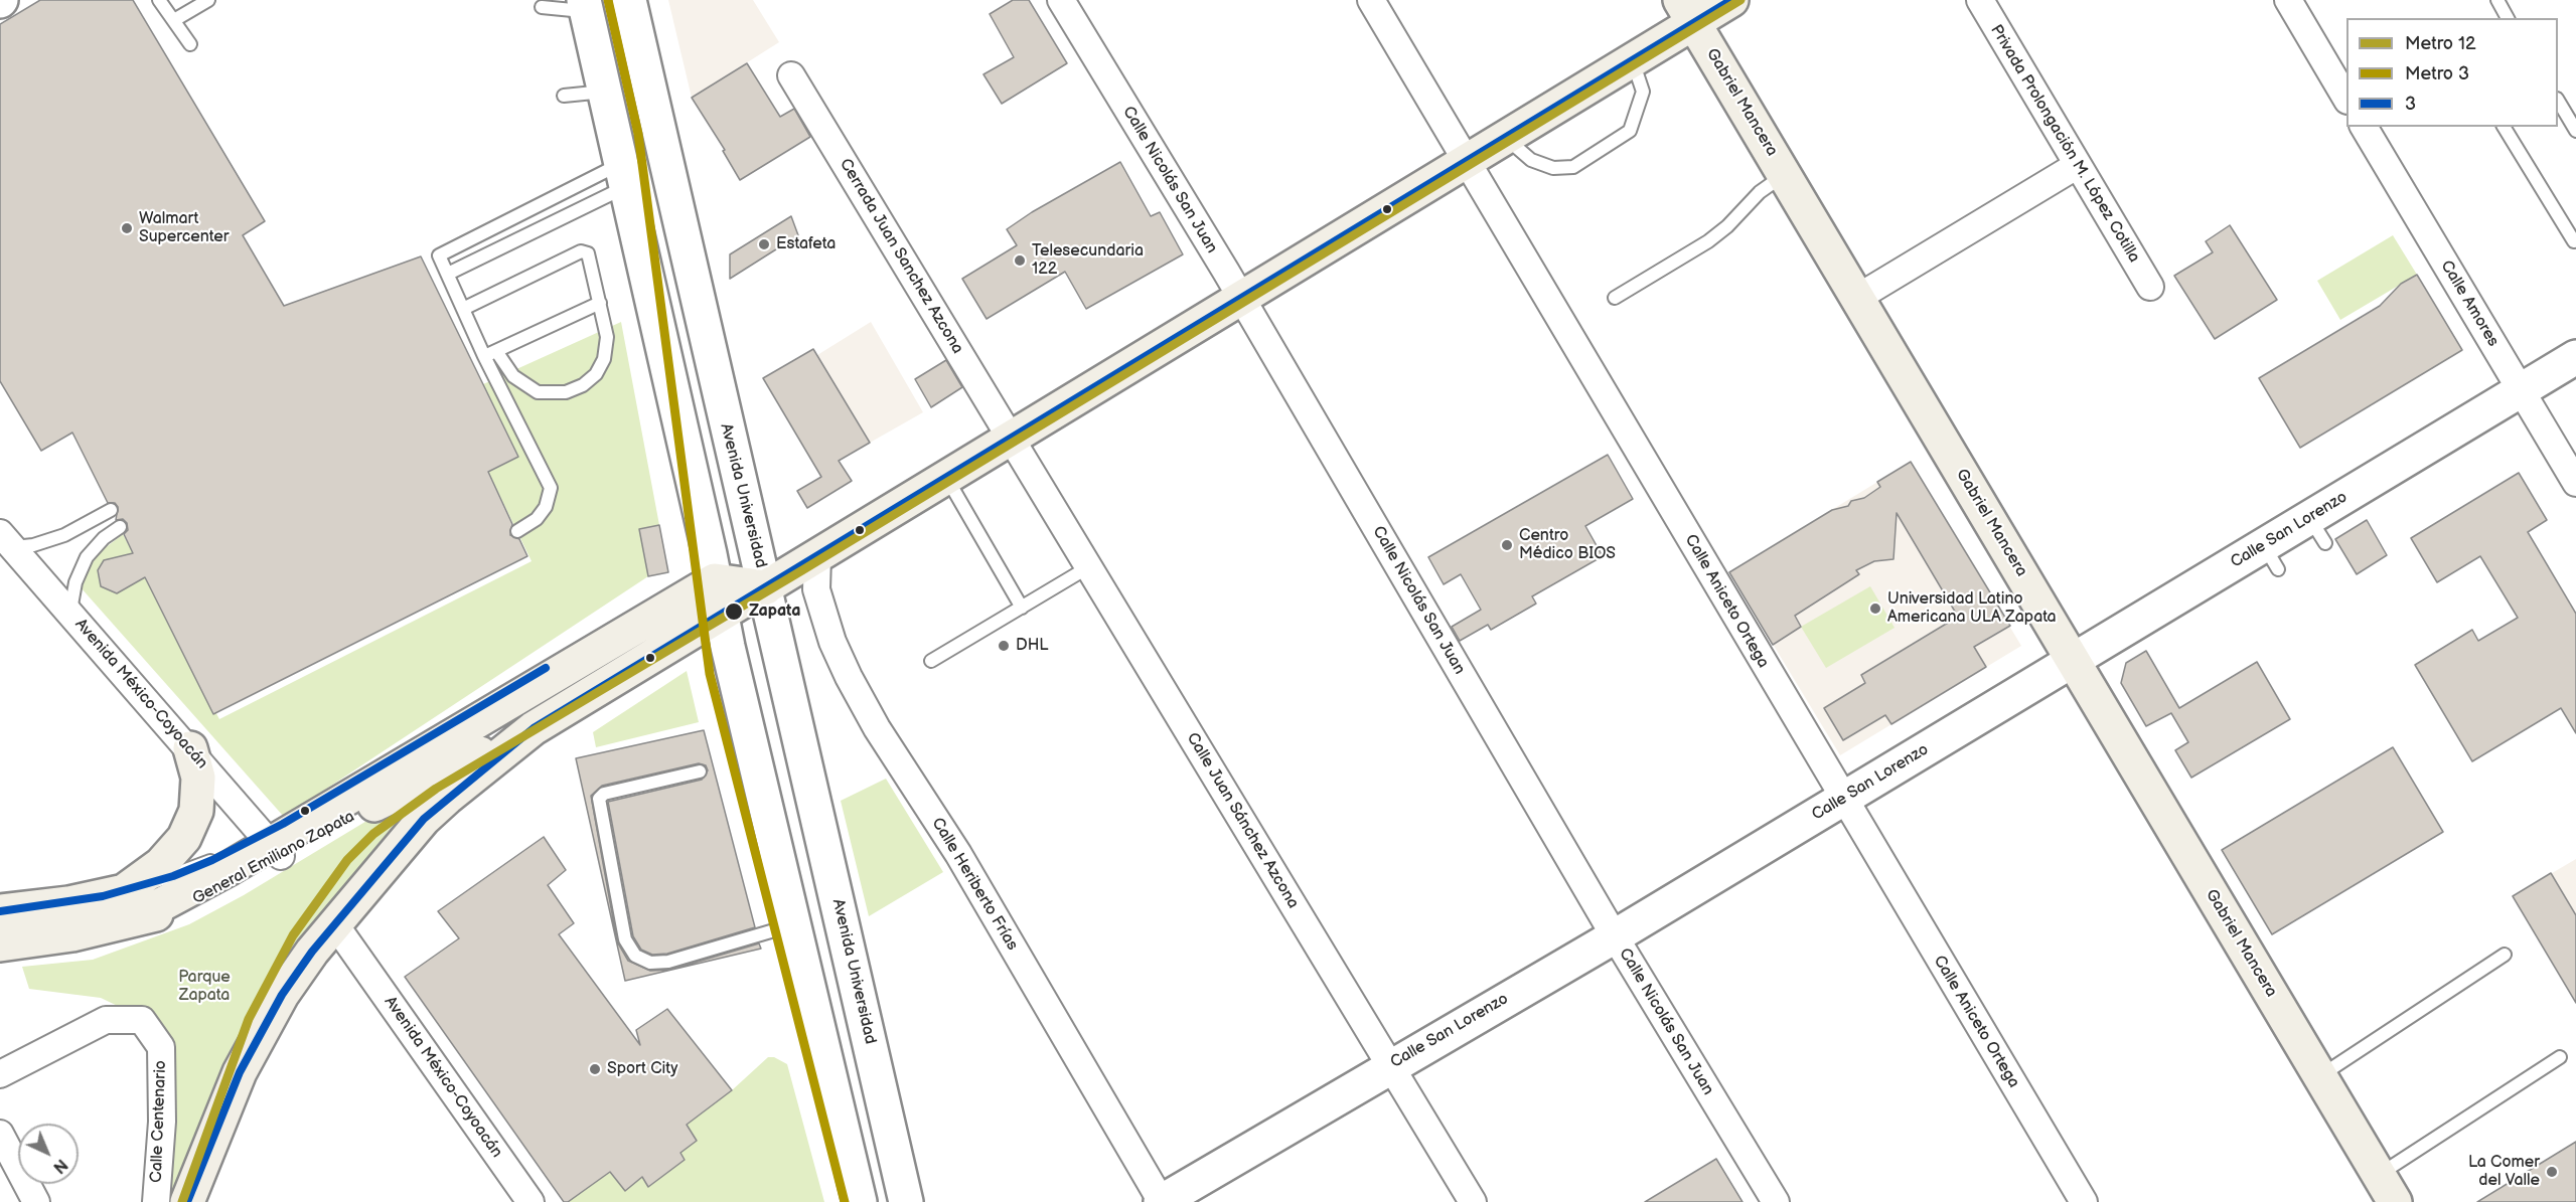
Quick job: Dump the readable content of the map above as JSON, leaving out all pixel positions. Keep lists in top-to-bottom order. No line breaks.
{"streets":{"main road":["Gabriel Mancera","Avenida Universidad","Calle San Lorenzo","General Emiliano Zapata"],"street":["Privada Prolongación M. López Cotilla","Calle Nicolás San Juan","Cerrada Juan Sanchez Azcona","Calle Amores","Calle Aniceto Ortega","Avenida México-Coyoacán","Calle Juan Sánchez Azcona","Calle Heriberto Frías","Calle Centenario"]},"crossings":[["Gabriel Mancera","Calle San Lorenzo"],["Calle Nicolás San Juan","Calle San Lorenzo"],["Cerrada Juan Sanchez Azcona","Calle Juan Sánchez Azcona"],["Calle Amores","Calle San Lorenzo"],["Calle San Lorenzo","Calle Aniceto Ortega"],["Calle San Lorenzo","Calle Juan Sánchez Azcona"],["Calle San Lorenzo","Calle Heriberto Frías"],["Avenida México-Coyoacán","General Emiliano Zapata"]],"parks":["Parque Zapata"],"places":["Walmart Supercenter","Estafeta","Telesecundaria 122","Centro Médico BIOS","Universidad Latino Americana ULA Zapata","Zapata","DHL","Sport City","La Comer del Valle"],"lines":["metro line 12","metro line 3","transit line 3"],"legend":["Metro 12","Metro 3","3"],"north":"bottom right"}
